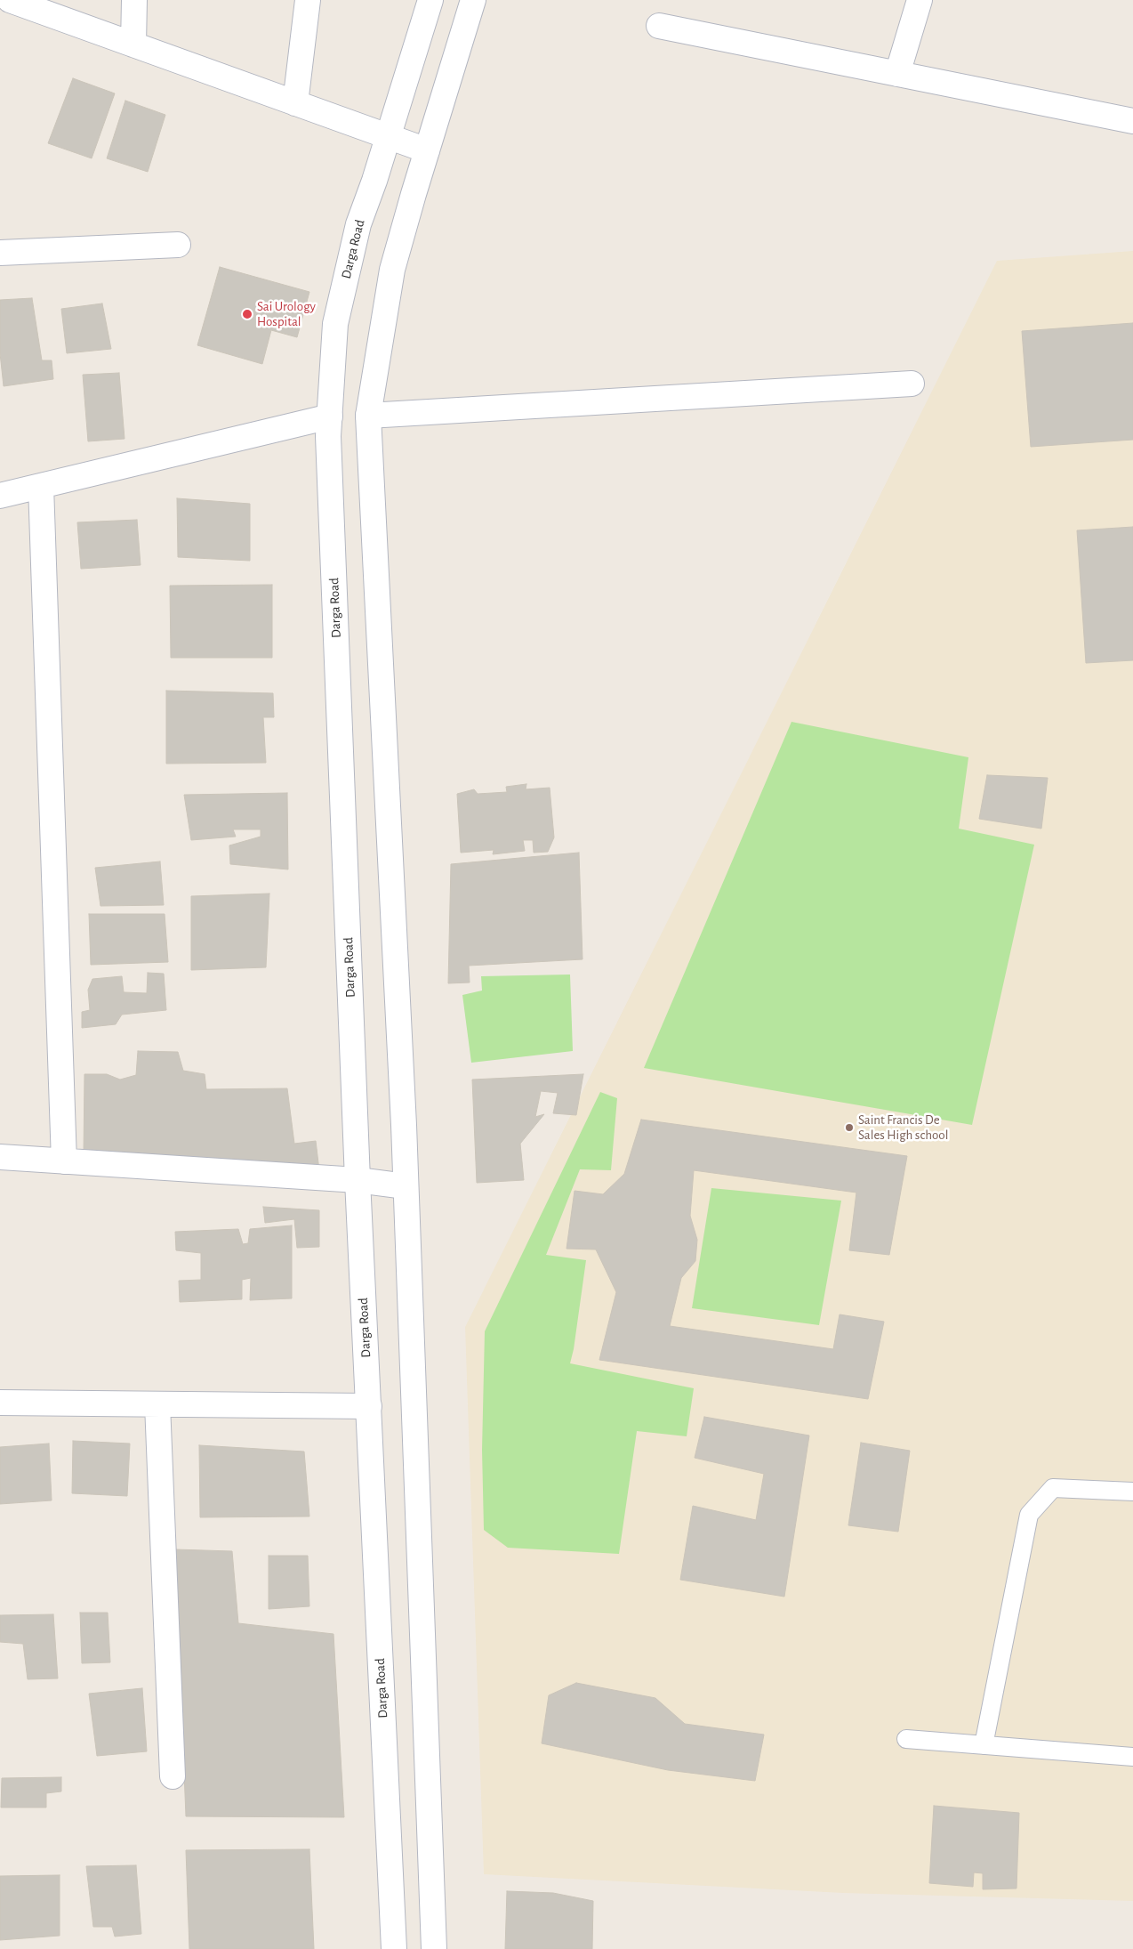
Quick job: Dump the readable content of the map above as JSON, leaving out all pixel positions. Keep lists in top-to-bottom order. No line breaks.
{"streets":{"street":["Darga Road"]},"places":["Sai Urology Hospital","Saint Francis De Sales High school"]}
